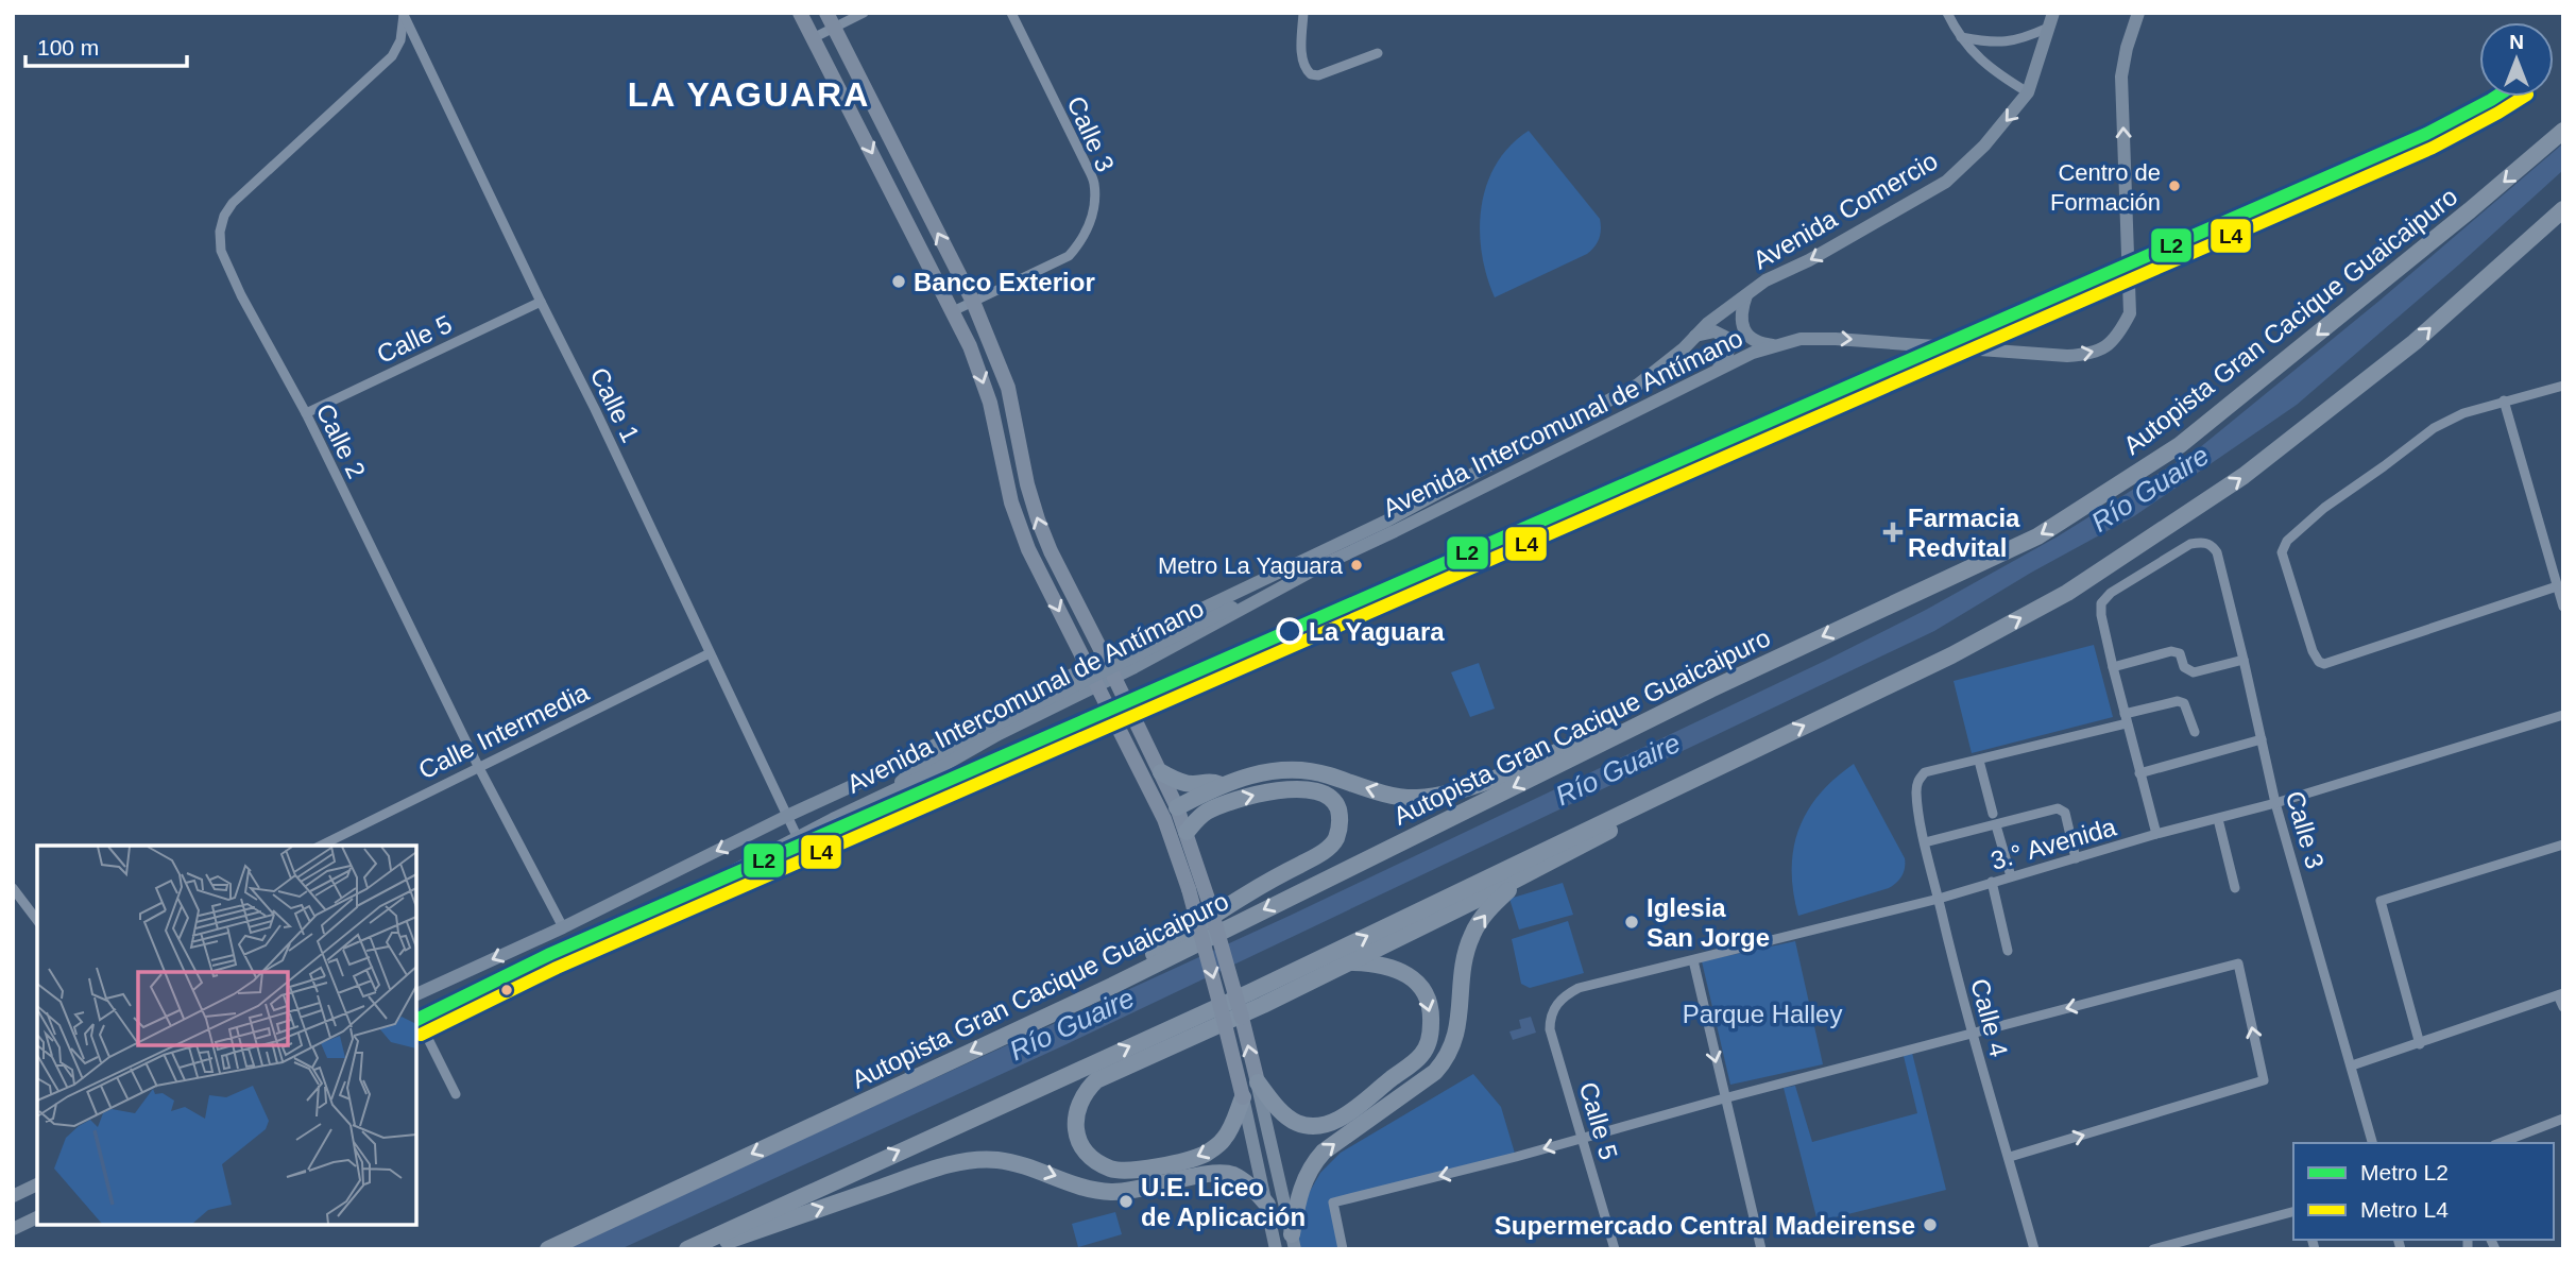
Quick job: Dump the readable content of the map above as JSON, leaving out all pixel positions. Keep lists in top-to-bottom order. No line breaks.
{"streets":{"highway":["Autopista Gran Cacique Guaicaipuro"],"main road":["Avenida Comercio","Avenida Intercomunal de Antímano"],"street":["Calle 3","Calle 5","Calle 1","Calle 2","Calle Intermedia","3.° Avenida","Calle 4"]},"crossings":[["Calle 3","3.° Avenida"],["Avenida Comercio","Avenida Intercomunal de Antímano"],["Calle 5","Calle 1"],["Calle 5","Calle 2"],["Calle 5","3.° Avenida"],["Calle 1","Avenida Intercomunal de Antímano"],["Calle 1","Calle 2"],["Calle 1","Calle Intermedia"],["Avenida Intercomunal de Antímano","Calle 2"],["Calle 2","Calle Intermedia"],["3.° Avenida","Calle 4"]],"one_way":["Avenida Comercio"],"districts":["LA YAGUARA"],"water":["Río Guaire"],"parks":["Parque Halley"],"places":{"other":["Centro de Formación","Banco Exterior","Metro La Yaguara","La Yaguara","Iglesia San Jorge","U.E. Liceo de Aplicación","Supermercado Central Madeirense"],"health":["Farmacia Redvital"]},"lines":["metro line L2","metro line L4"],"legend":["Metro L2","Metro L4"],"scale_bar":"100 m","north":"top"}
